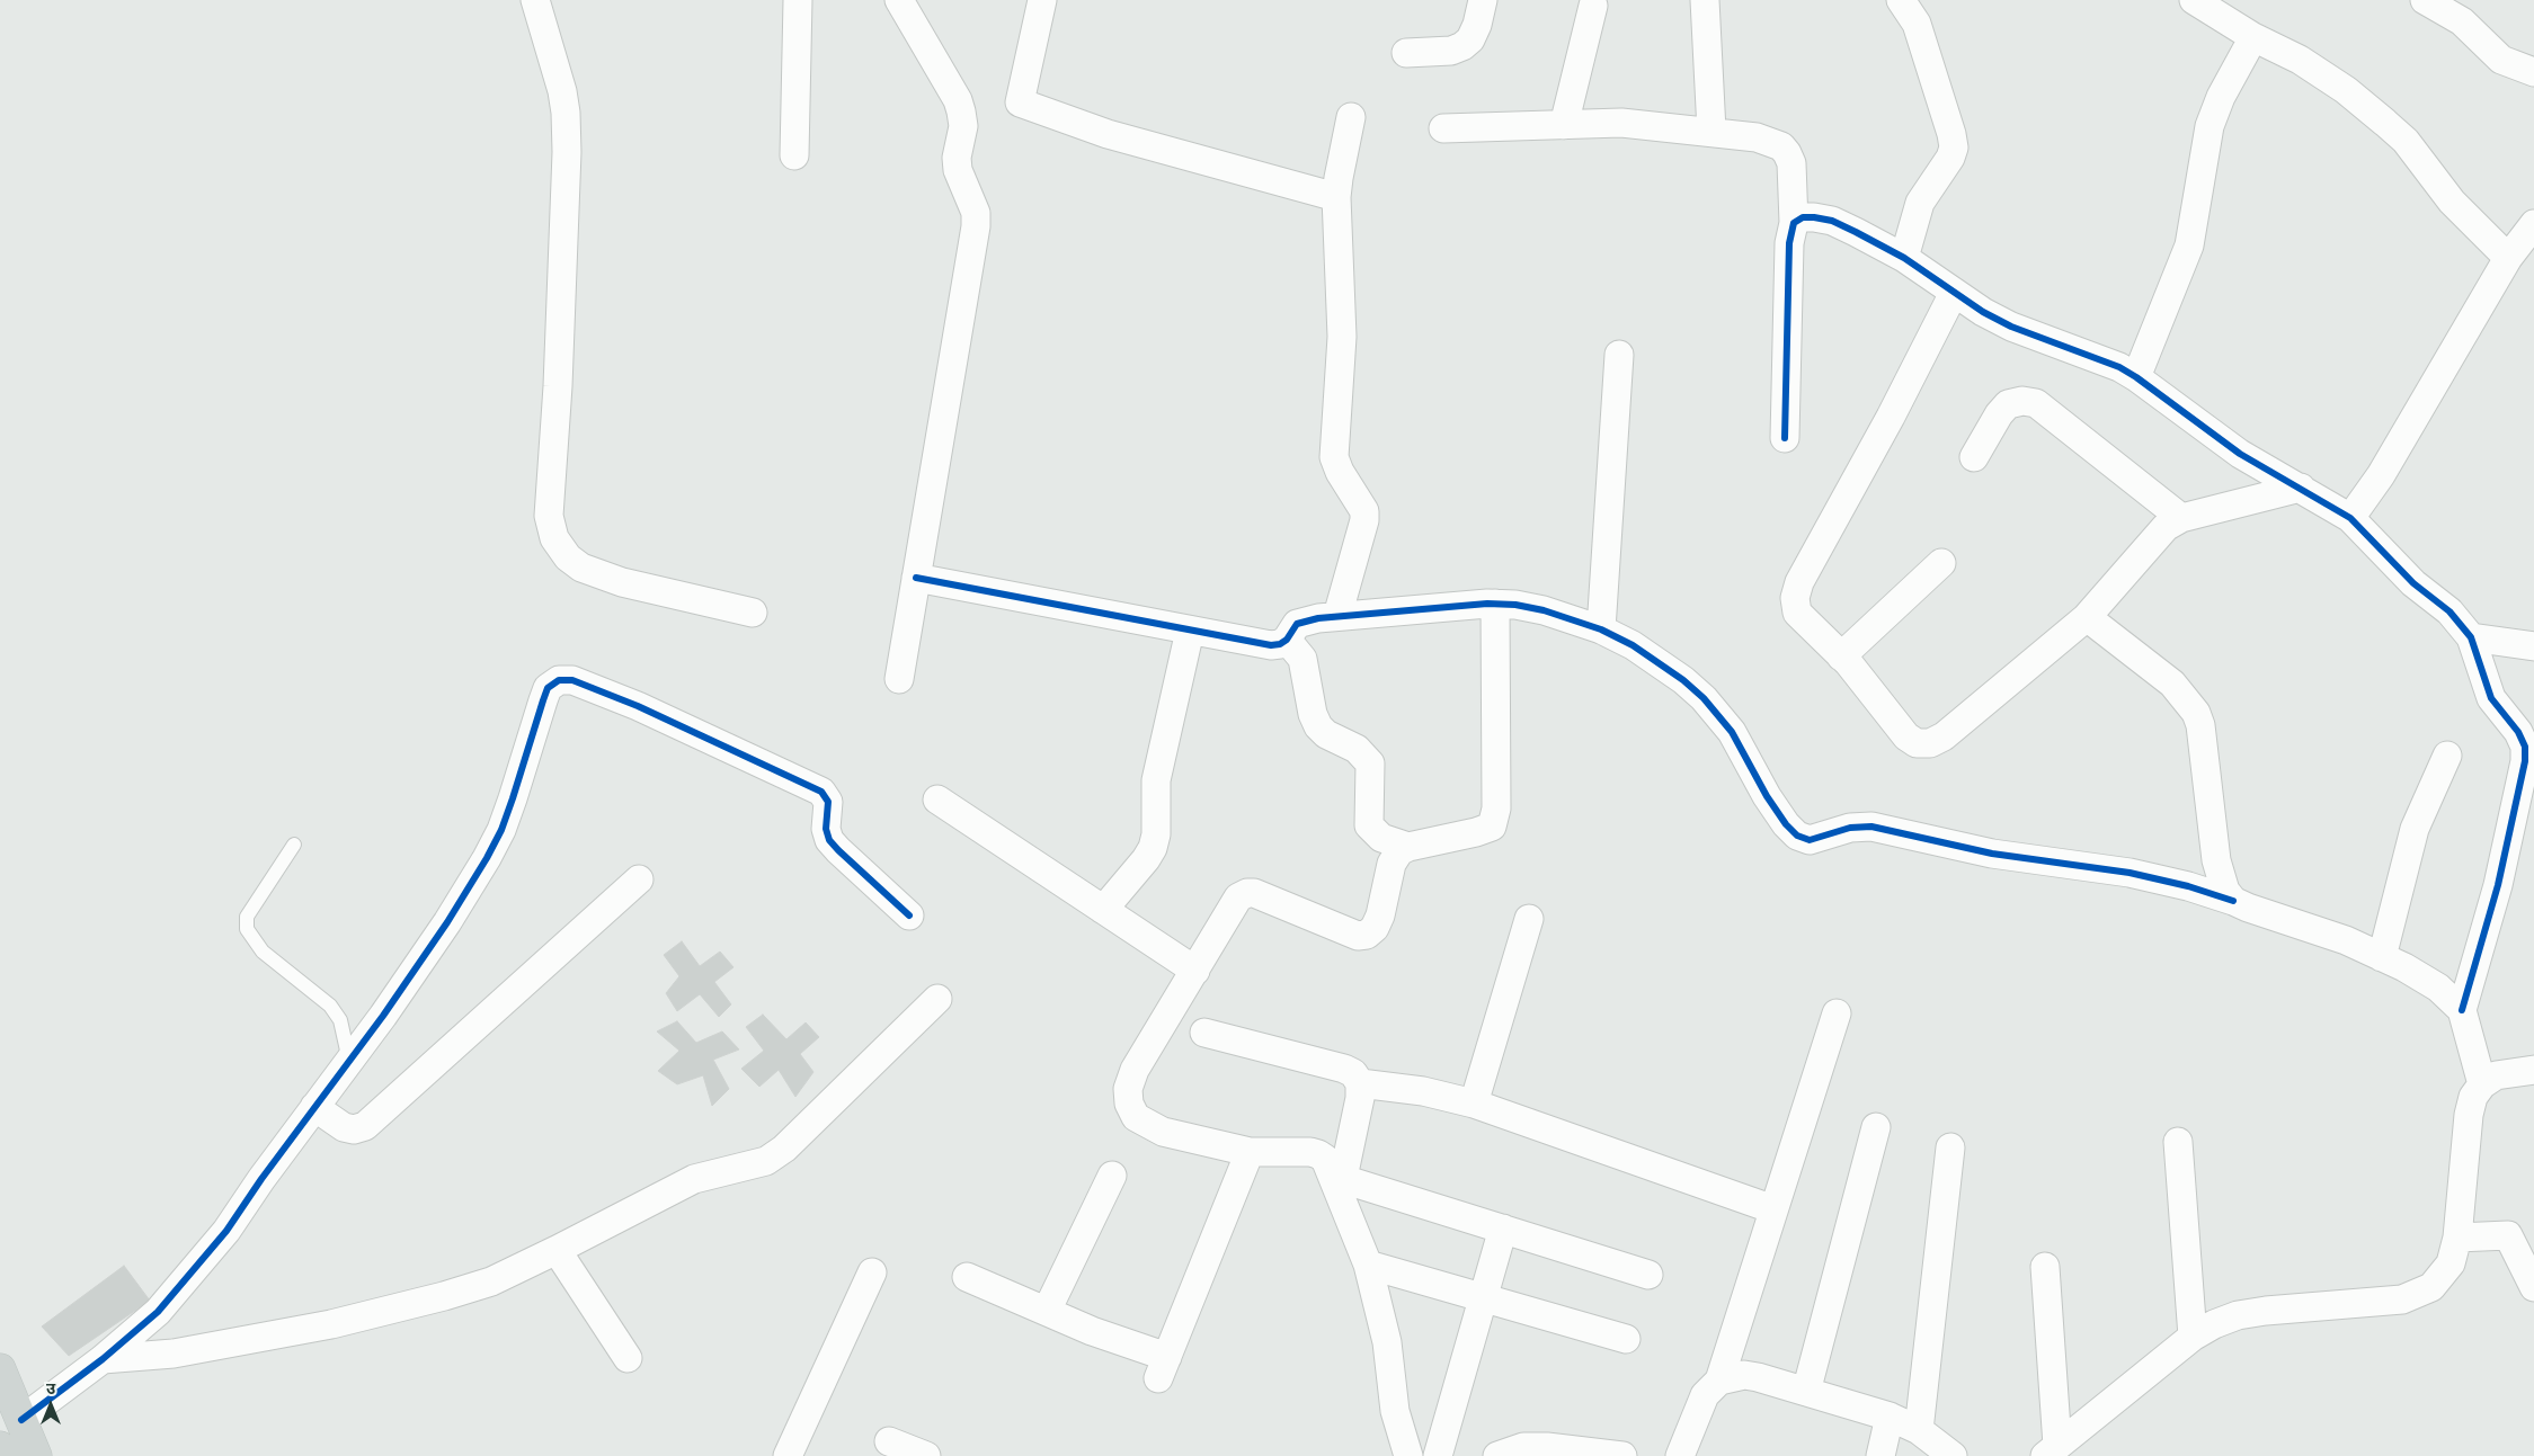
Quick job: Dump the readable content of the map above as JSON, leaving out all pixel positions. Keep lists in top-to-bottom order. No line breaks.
{"north":"top"}
